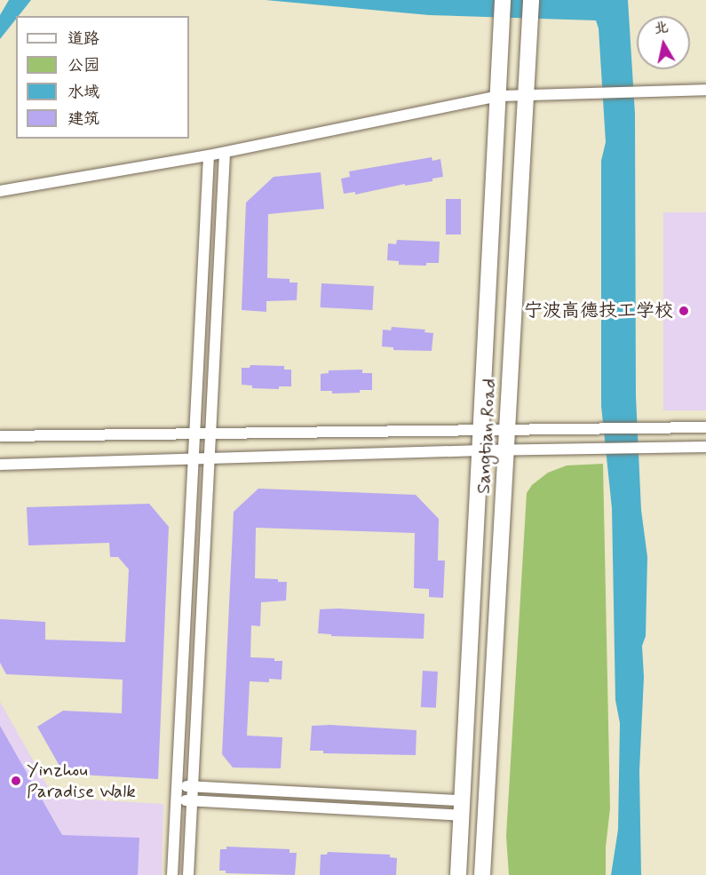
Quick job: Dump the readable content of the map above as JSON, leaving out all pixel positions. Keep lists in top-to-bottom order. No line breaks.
{"streets":{"main road":["Sangtian Road"]},"places":["宁波高德技工学校","Yinzhou Paradise Walk"],"legend":["道路","公园","水域","建筑"],"north":"top"}
